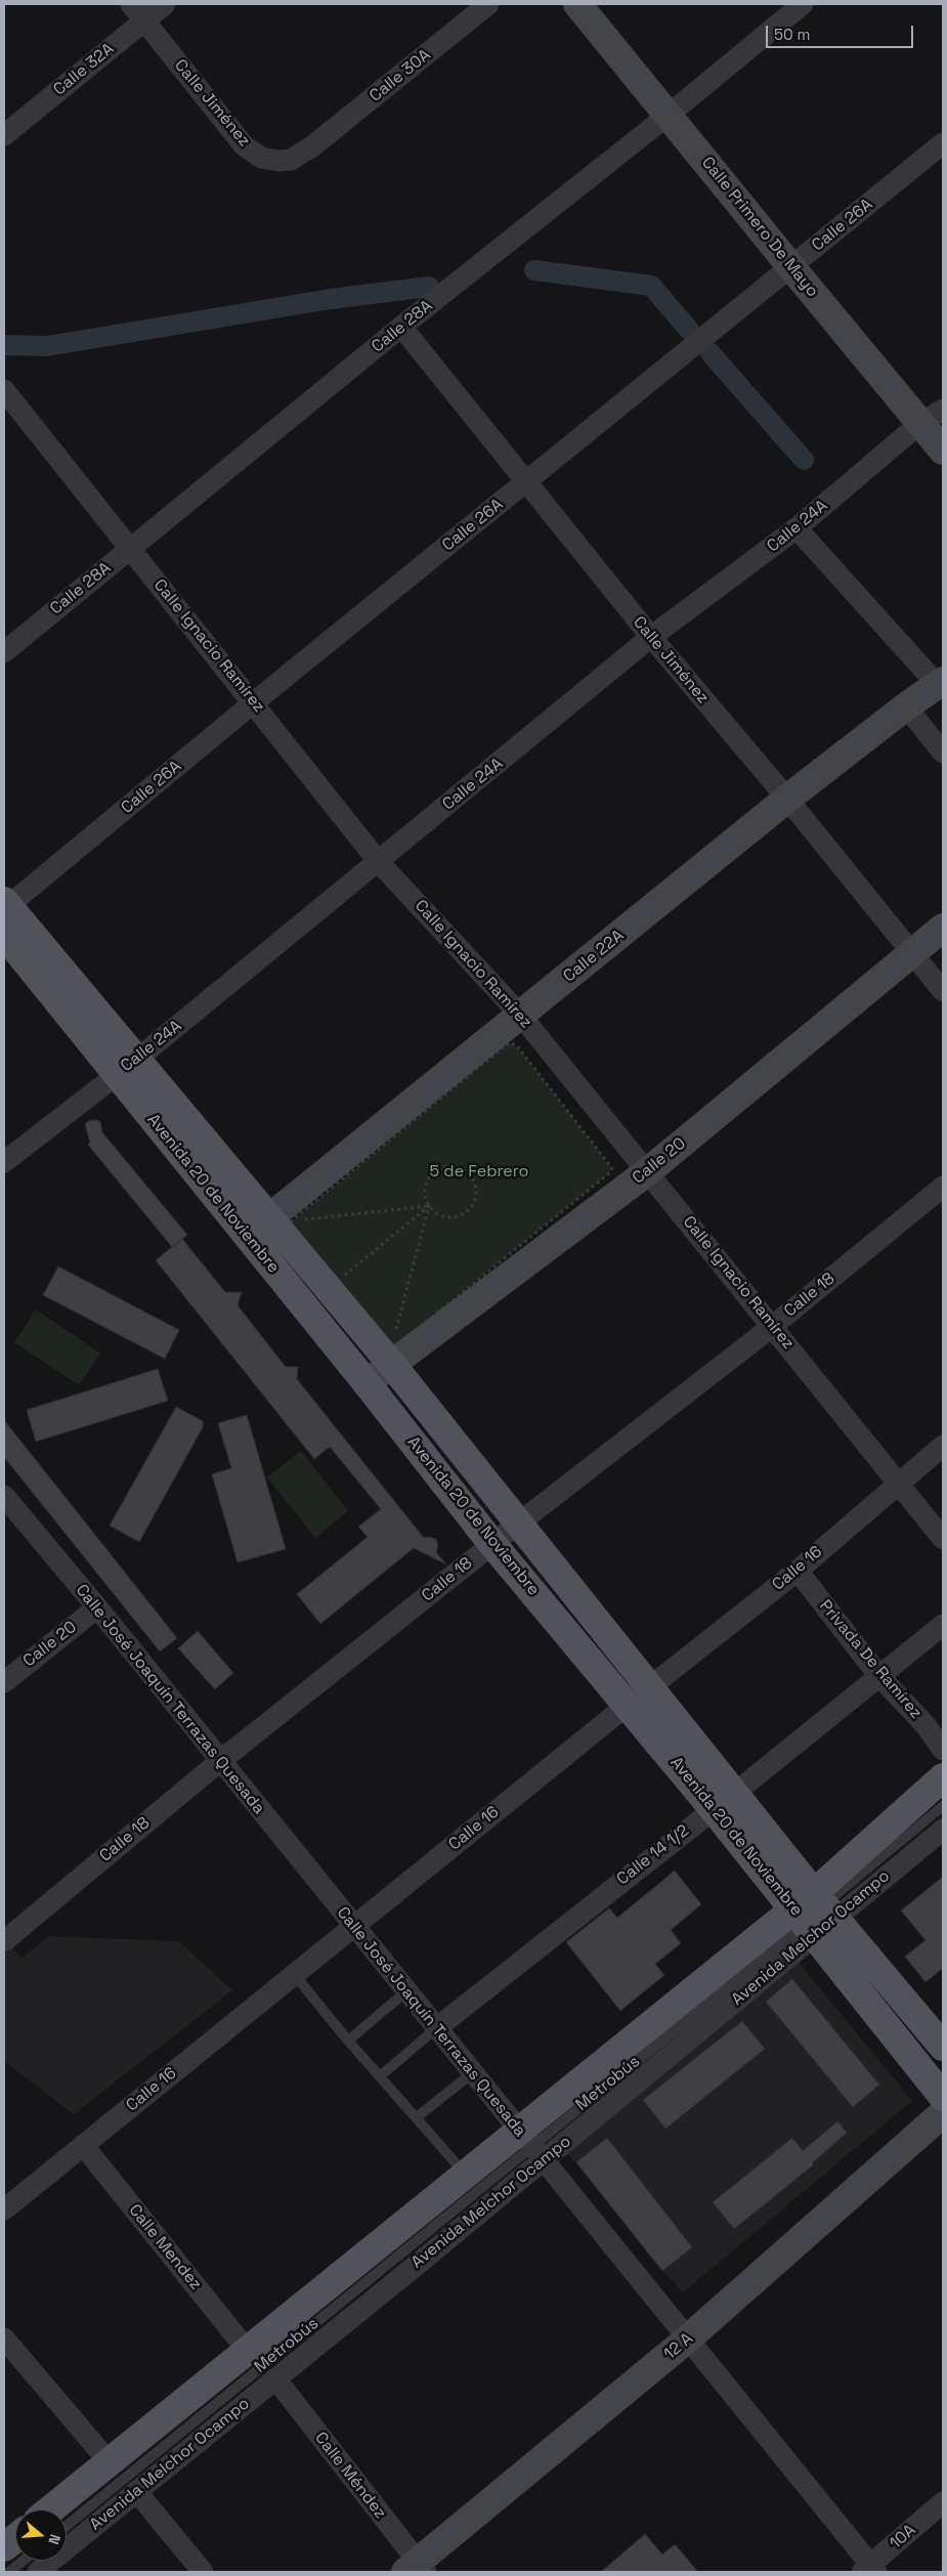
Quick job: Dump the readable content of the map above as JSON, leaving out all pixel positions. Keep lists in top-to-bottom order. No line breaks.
{"streets":{"main road":["Calle Primero De Mayo","Calle 22A","Calle 20","Avenida 20 de Noviembre","Avenida Melchor Ocampo","12 A"],"street":["Calle 32A","Calle 30A","Calle Jiménez","Calle 26A","Calle 28A","Calle 24A","Calle Ignacio Ramírez","Calle 18","Calle 16","Privada De Ramírez","Calle José Joaquín Terrazas Quesada","Calle 14 1/2","Calle Mendez","Calle Méndez","10A"],"lane":["Metrobús"]},"crossings":[["Calle 32A","Calle Jiménez"],["Calle 30A","Calle Jiménez"],["Calle Jiménez","Calle 26A"],["Calle Jiménez","Calle 28A"],["Calle Jiménez","Calle 24A"],["Calle Jiménez","Calle 22A"],["Calle Jiménez","Calle 20"],["Calle 26A","Calle Primero De Mayo"],["Calle 26A","Calle Ignacio Ramírez"],["Calle 26A","Avenida 20 de Noviembre"],["Calle Primero De Mayo","Calle 28A"],["Calle Primero De Mayo","Calle 24A"],["Calle 28A","Calle Ignacio Ramírez"],["Calle 24A","Calle Ignacio Ramírez"],["Calle 24A","Avenida 20 de Noviembre"],["Calle Ignacio Ramírez","Calle 22A"],["Calle Ignacio Ramírez","Calle 20"],["Calle Ignacio Ramírez","Calle 18"],["Calle Ignacio Ramírez","Calle 16"],["Calle 22A","Avenida 20 de Noviembre"],["Calle 20","Avenida 20 de Noviembre"],["Calle 20","Calle José Joaquín Terrazas Quesada"],["Avenida 20 de Noviembre","Calle 18"],["Avenida 20 de Noviembre","Calle 16"],["Avenida 20 de Noviembre","Calle 14 1/2"],["Avenida 20 de Noviembre","Avenida Melchor Ocampo"],["Calle 18","Calle José Joaquín Terrazas Quesada"],["Calle 16","Privada De Ramírez"],["Calle 16","Calle José Joaquín Terrazas Quesada"],["Calle 16","Calle Mendez"],["Privada De Ramírez","Calle 14 1/2"],["Calle José Joaquín Terrazas Quesada","Calle 14 1/2"],["Calle José Joaquín Terrazas Quesada","Avenida Melchor Ocampo"],["Calle José Joaquín Terrazas Quesada","Metrobús"],["Calle José Joaquín Terrazas Quesada","12 A"],["Calle José Joaquín Terrazas Quesada","10A"],["Avenida Melchor Ocampo","Metrobús"],["Avenida Melchor Ocampo","Calle Mendez"],["Avenida Melchor Ocampo","Calle Méndez"],["12 A","Calle Méndez"]],"parks":["5 de Febrero"],"scale_bar":"50 m","north":"right"}
